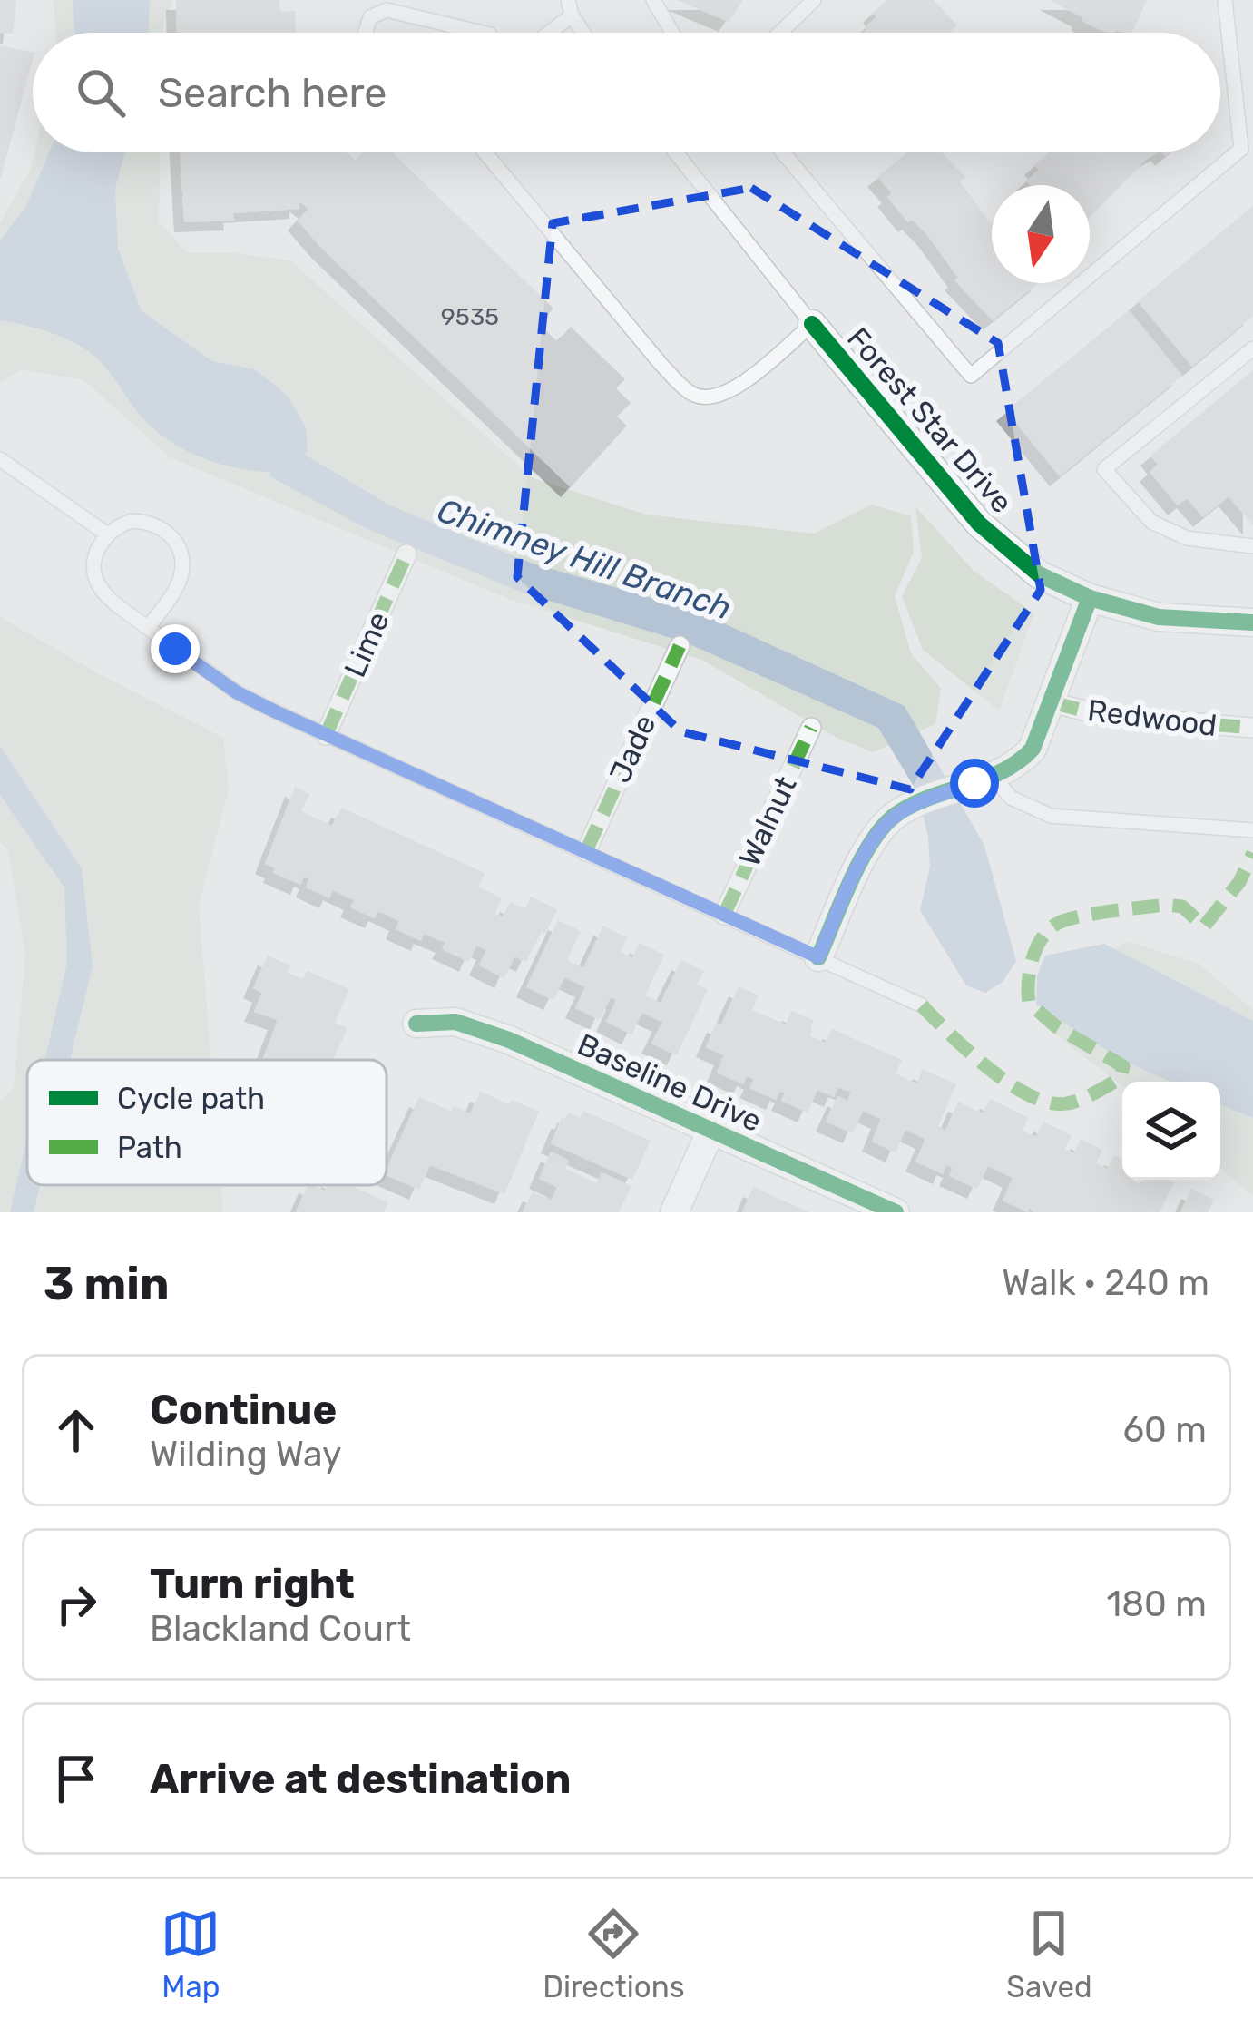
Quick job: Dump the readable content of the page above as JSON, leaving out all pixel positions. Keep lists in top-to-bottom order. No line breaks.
{"streets":{"street":["Forest Star Drive","Lime","Redwood","Jade","Walnut","Baseline Drive"]},"water":["Chimney Hill Branch"],"house_numbers":["9535"],"legend":["Cycle path","Path"],"north":"bottom","page":{"search":"Search here","heading":["3 min","Walk · 240 m"],"list":[["Continue","Wilding Way","60 m"],["Turn right","Blackland Court","180 m"],"Arrive at destination"],"nav":["Map","Directions","Saved"]}}
